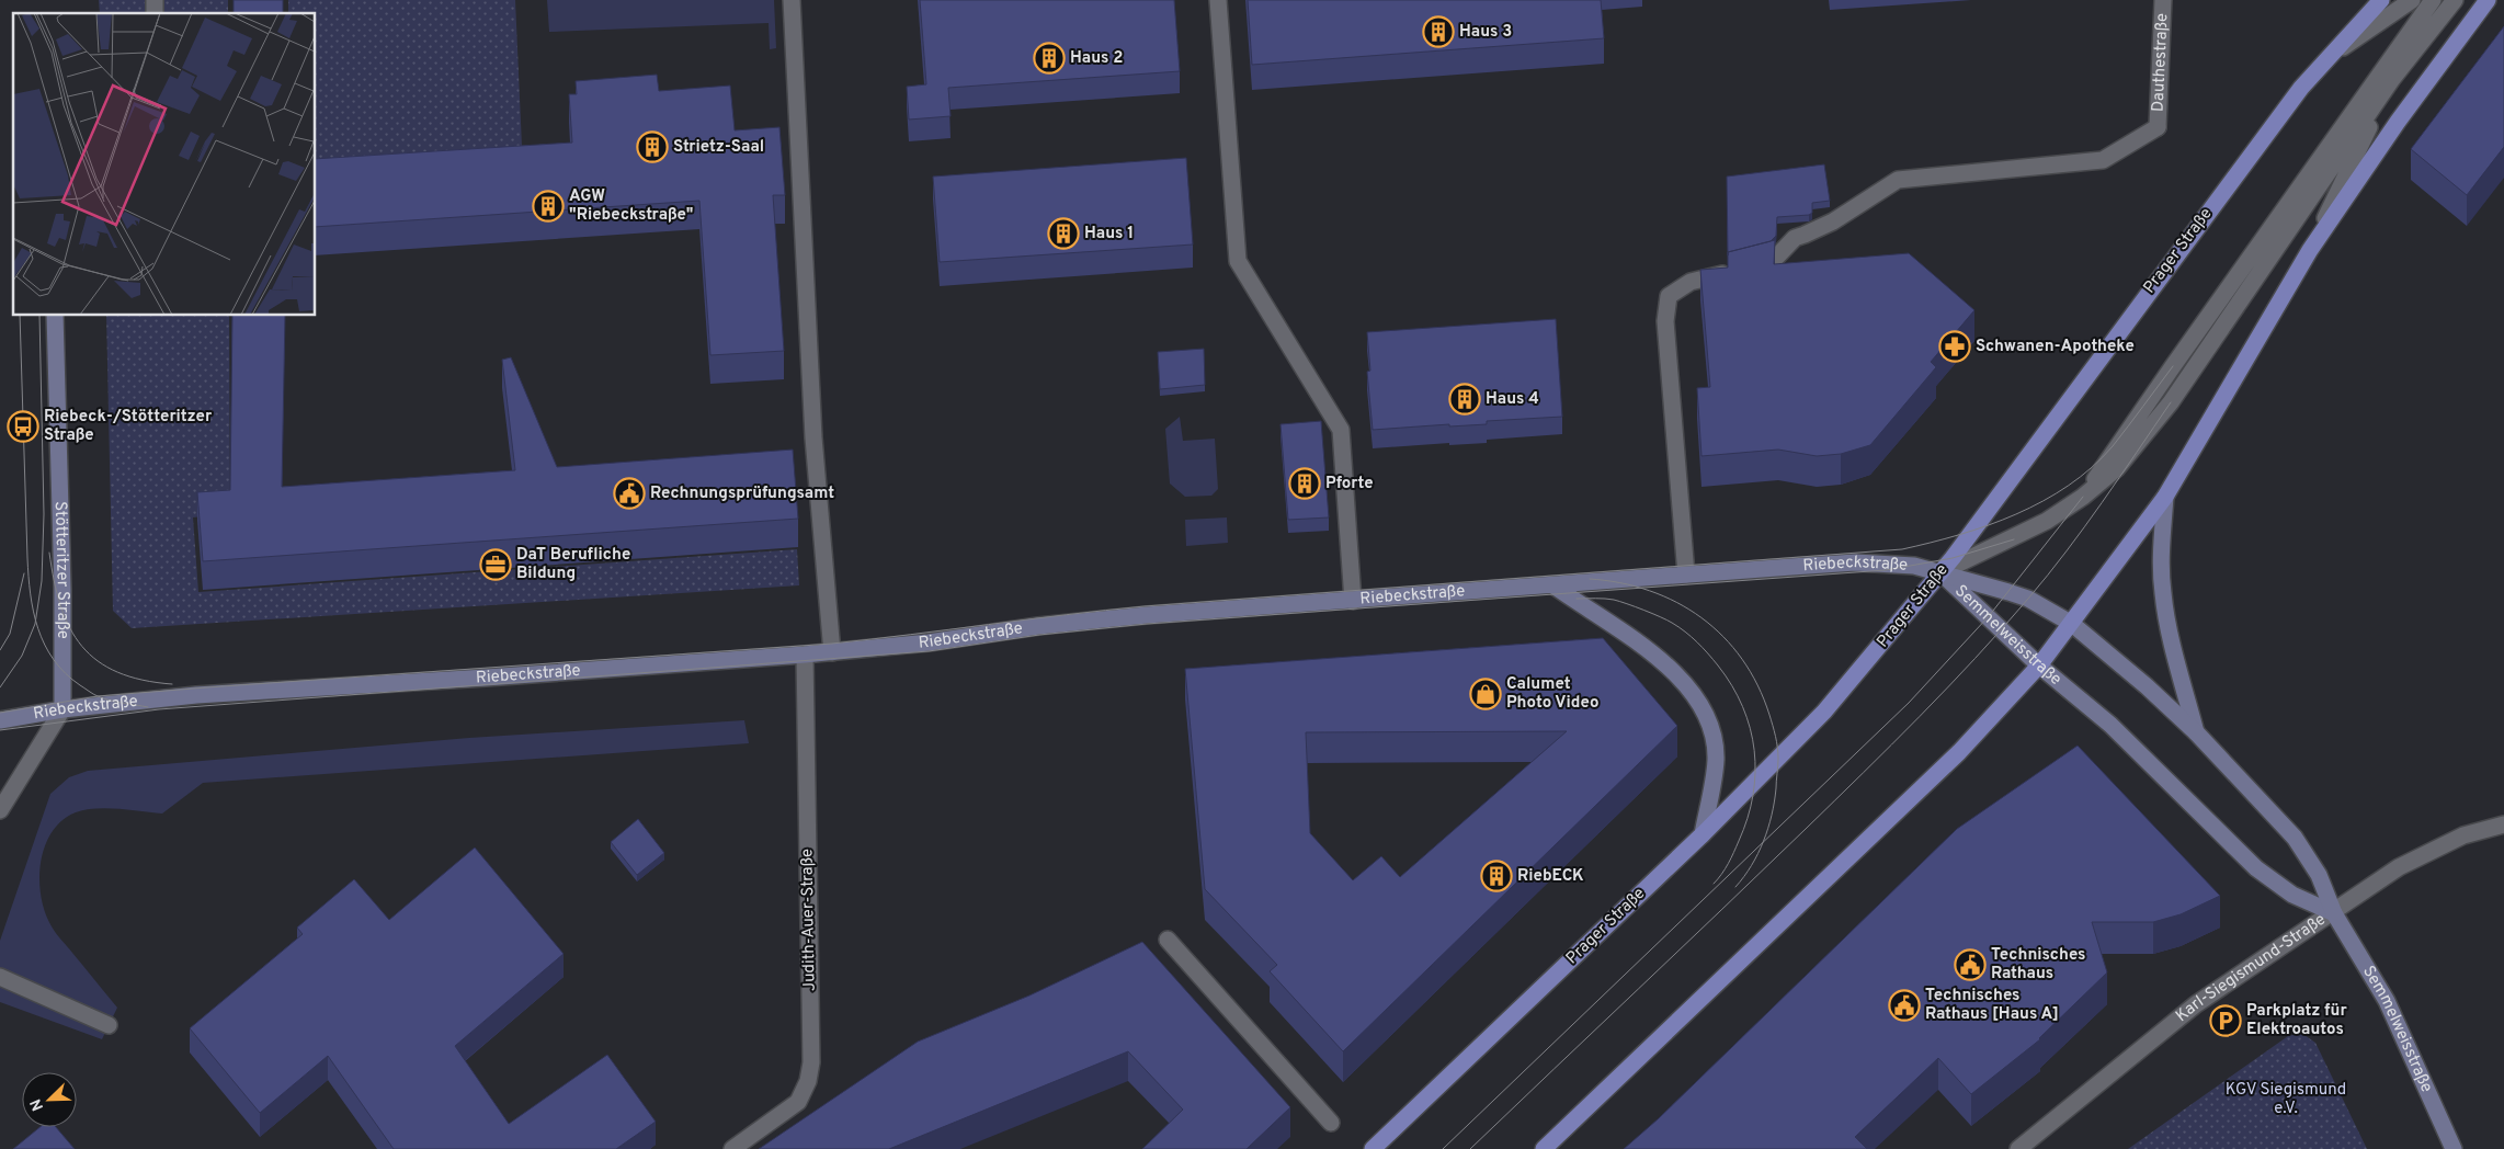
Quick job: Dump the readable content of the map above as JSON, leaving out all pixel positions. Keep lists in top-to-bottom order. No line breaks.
{"streets":{"main road":["Prager Straße","Riebeckstraße","Stötteritzer Straße","Semmelweisstraße"],"street":["Dauthestraße","Judith-Auer-Straße","Karl-Siegismund-Straße"]},"crossings":[["Dauthestraße","Riebeckstraße"],["Prager Straße","Riebeckstraße"],["Prager Straße","Semmelweisstraße"],["Riebeckstraße","Stötteritzer Straße"],["Riebeckstraße","Semmelweisstraße"],["Riebeckstraße","Judith-Auer-Straße"],["Semmelweisstraße","Karl-Siegismund-Straße"]],"parks":["KGV Siegismund e.V."],"places":{"building":["Haus 3","Haus 2","Strietz-Saal","AGW \"Riebeckstraße\"","Haus 1","Haus 4","Pforte","RiebECK"],"pharmacy":["Schwanen-Apotheke"],"bus stop":["Riebeck-/Stötteritzer Straße"],"public building":["Rechnungsprüfungsamt","Technisches Rathaus","Technisches Rathaus [Haus A]"],"office":["DaT Berufliche Bildung"],"shop":["Calumet Photo Video"],"parking":["Parkplatz für Elektroautos"]},"north":"bottom left"}
